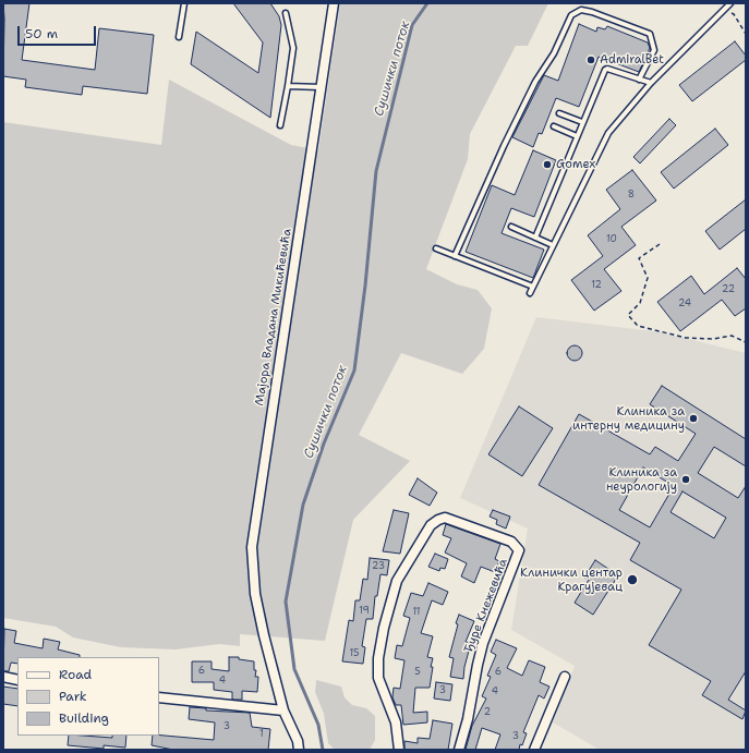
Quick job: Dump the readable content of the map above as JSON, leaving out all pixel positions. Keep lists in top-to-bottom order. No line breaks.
{"streets":{"street":["Мајора Владана Микићевића","Ђуре Кнежевића"]},"water":["Сушички поток"],"places":["AdmiralBet","Gomex","Клиника за интерну медицину","Клиника за неурологију","Клинички центар Крагујевац"],"house_numbers":["8","10","12","22","24","23","19","11","15","6","5","6","4","3","4","2","3","1","3"],"legend":["Road","Park","Building"],"scale_bar":"50 m"}
